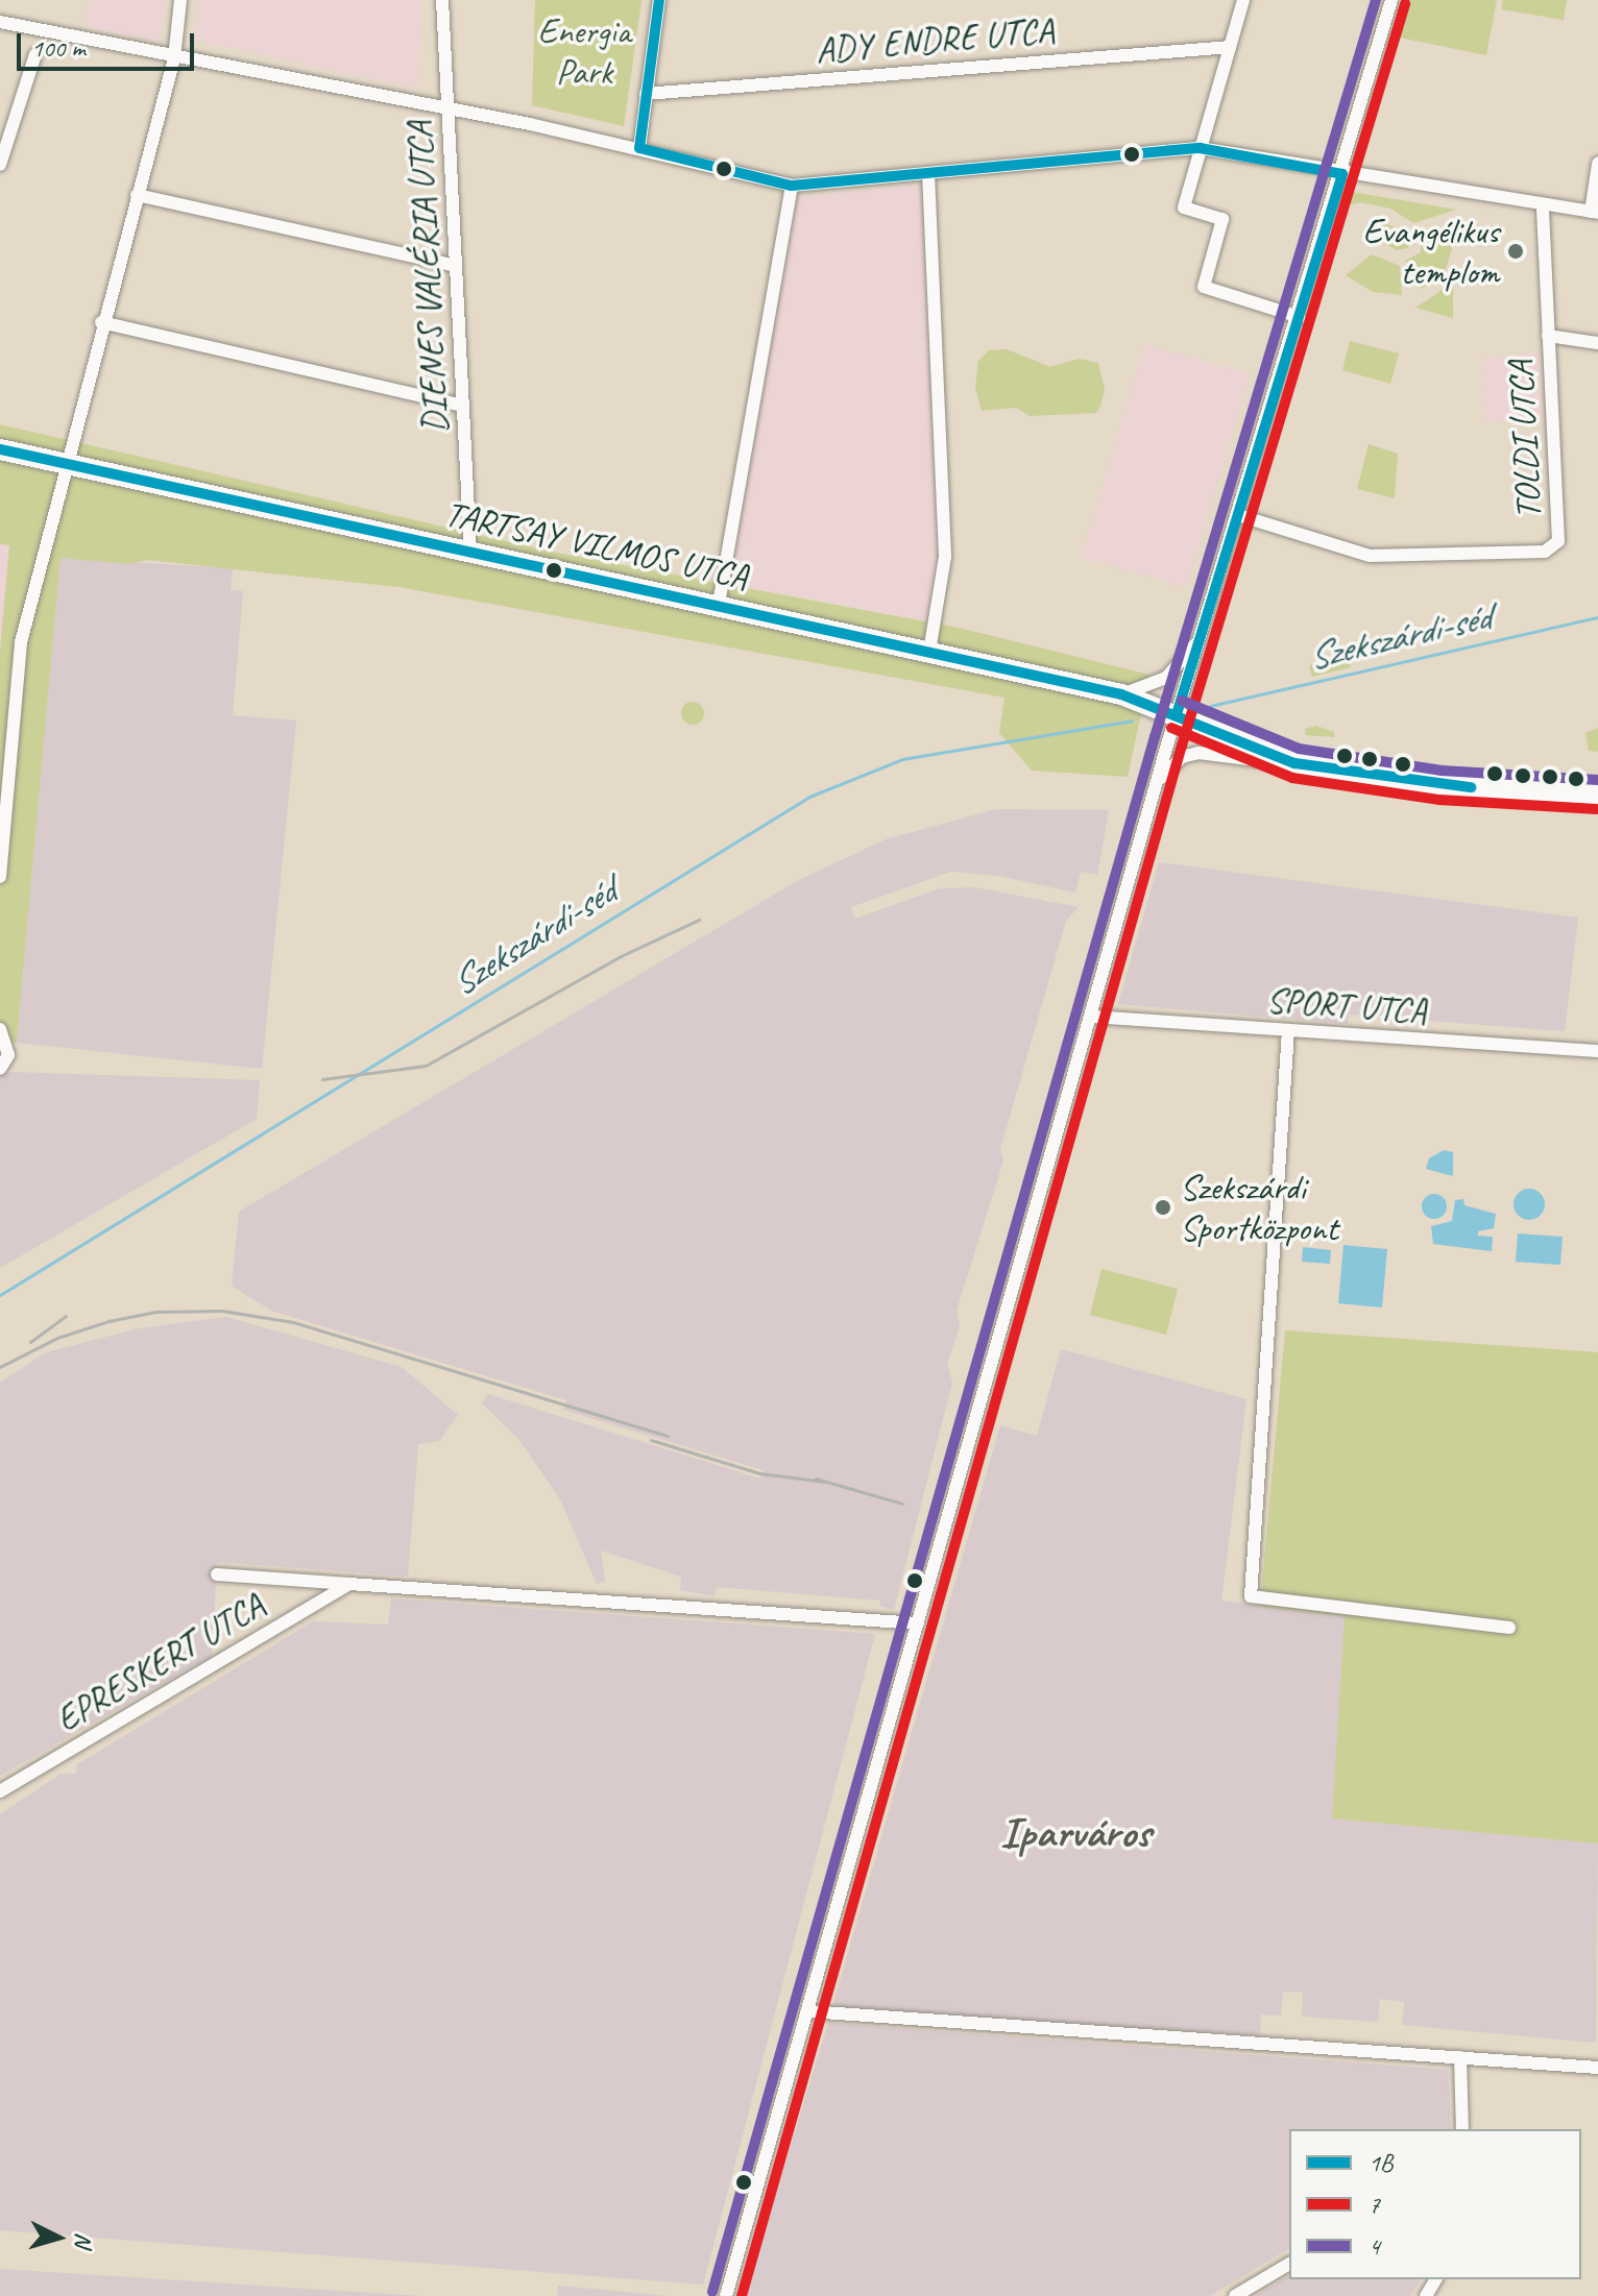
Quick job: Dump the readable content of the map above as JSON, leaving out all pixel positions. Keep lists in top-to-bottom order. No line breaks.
{"streets":{"main road":["TARTSAY VILMOS UTCA"],"street":["ADY ENDRE UTCA","DIENES VALÉRIA UTCA","TOLDI UTCA","SPORT UTCA","EPRESKERT UTCA"]},"crossings":[["DIENES VALÉRIA UTCA","TARTSAY VILMOS UTCA"]],"districts":["Iparváros"],"water":["Szekszárdi-séd"],"parks":["Energia Park"],"places":["Evangélikus templom","Szekszárdi Sportközpont"],"lines":["transit line 1B","transit line 4","transit line 7"],"legend":["1B","7","4"],"scale_bar":"100 m","north":"right"}
